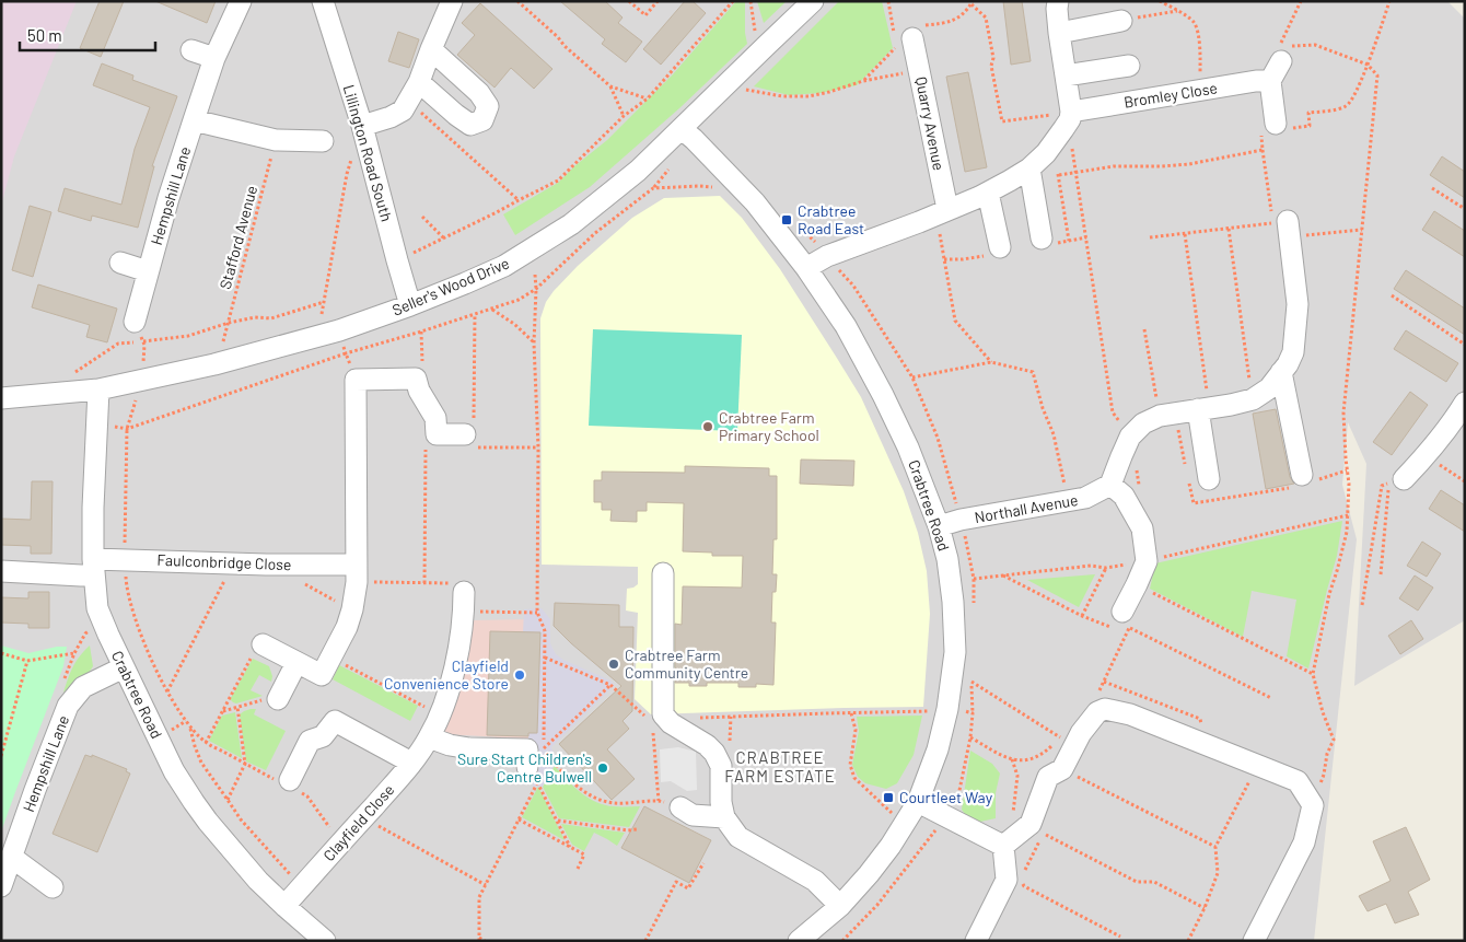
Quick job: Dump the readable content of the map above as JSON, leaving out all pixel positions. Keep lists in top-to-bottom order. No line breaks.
{"streets":{"street":["Bromley Close","Quarry Avenue","Lillington Road South","Hempshill Lane","Seller's Wood Drive","Crabtree Road","Northall Avenue","Faulconbridge Close","Clayfield Close"],"path":["Stafford Avenue"]},"crossings":[["Lillington Road South","Seller's Wood Drive"],["Hempshill Lane","Crabtree Road"],["Seller's Wood Drive","Crabtree Road"],["Crabtree Road","Northall Avenue"],["Crabtree Road","Faulconbridge Close"],["Crabtree Road","Clayfield Close"]],"districts":["CRABTREE FARM ESTATE"],"places":{"transit":["Crabtree Road East","Courtleet Way"],"other":["Crabtree Farm Primary School","Crabtree Farm Community Centre","Clayfield Convenience Store","Sure Start Children's Centre Bulwell"]},"scale_bar":"50 m"}
